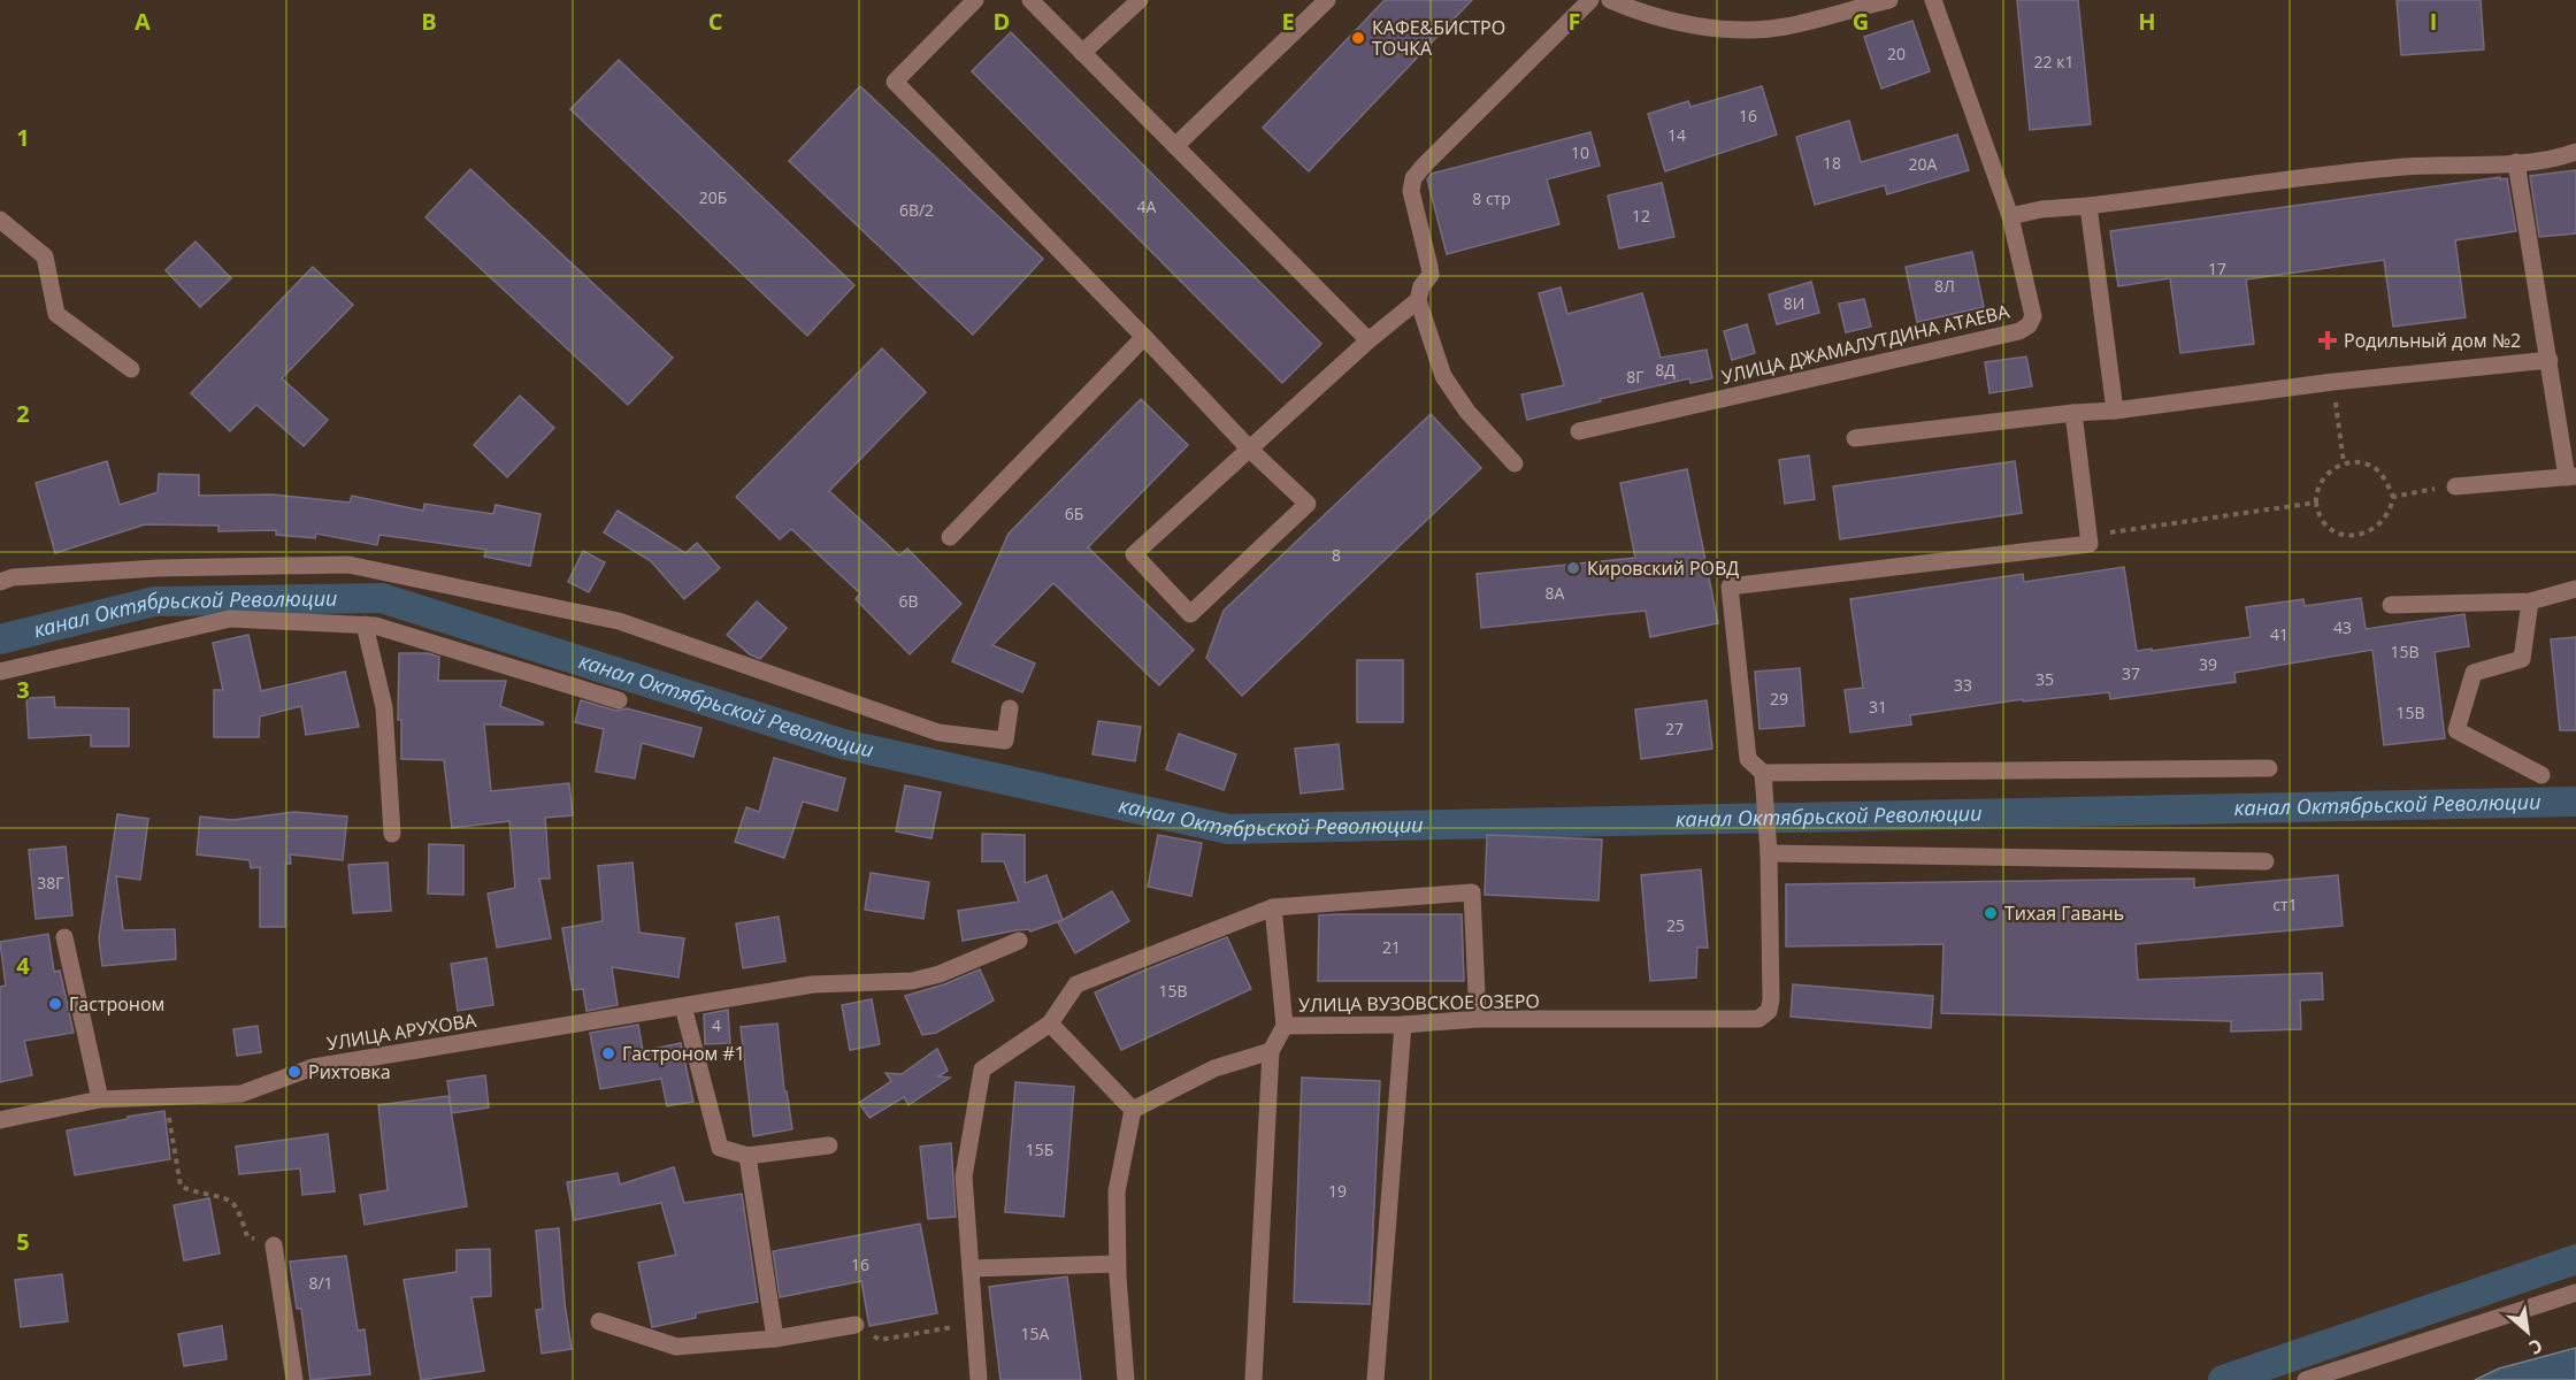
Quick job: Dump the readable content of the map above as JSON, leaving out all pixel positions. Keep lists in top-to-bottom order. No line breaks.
{"streets":{"street":["УЛИЦА ДЖАМАЛУТДИНА АТАЕВА","УЛИЦА ВУЗОВСКОЕ ОЗЕРО","УЛИЦА АРУХОВА"]},"water":["канал Октябрьской Революции"],"places":{"other":["КАФЕ&БИСТРО ТОЧКА","Кировский РОВД","Тихая Гавань","Гастроном","Гастроном #1","Рихтовка"],"health":["Родильный дом №2"]},"house_numbers":["20","22 к1","16","14","10","18","20А","20Б","8 стр","4А","6В/2","12","17","8Л","8И","8Д","8Г","6Б","8","8А","6В","43","41","15В","39","37","35","33","29","31","15В","27","38Г","ст1","25","21","15В","4","15Б","19","16","8/1","15А"],"north":"bottom right","grid":{"columns":["A","B","C","D","E","F","G","H","I"],"rows":["1","2","3","4","5"]}}
